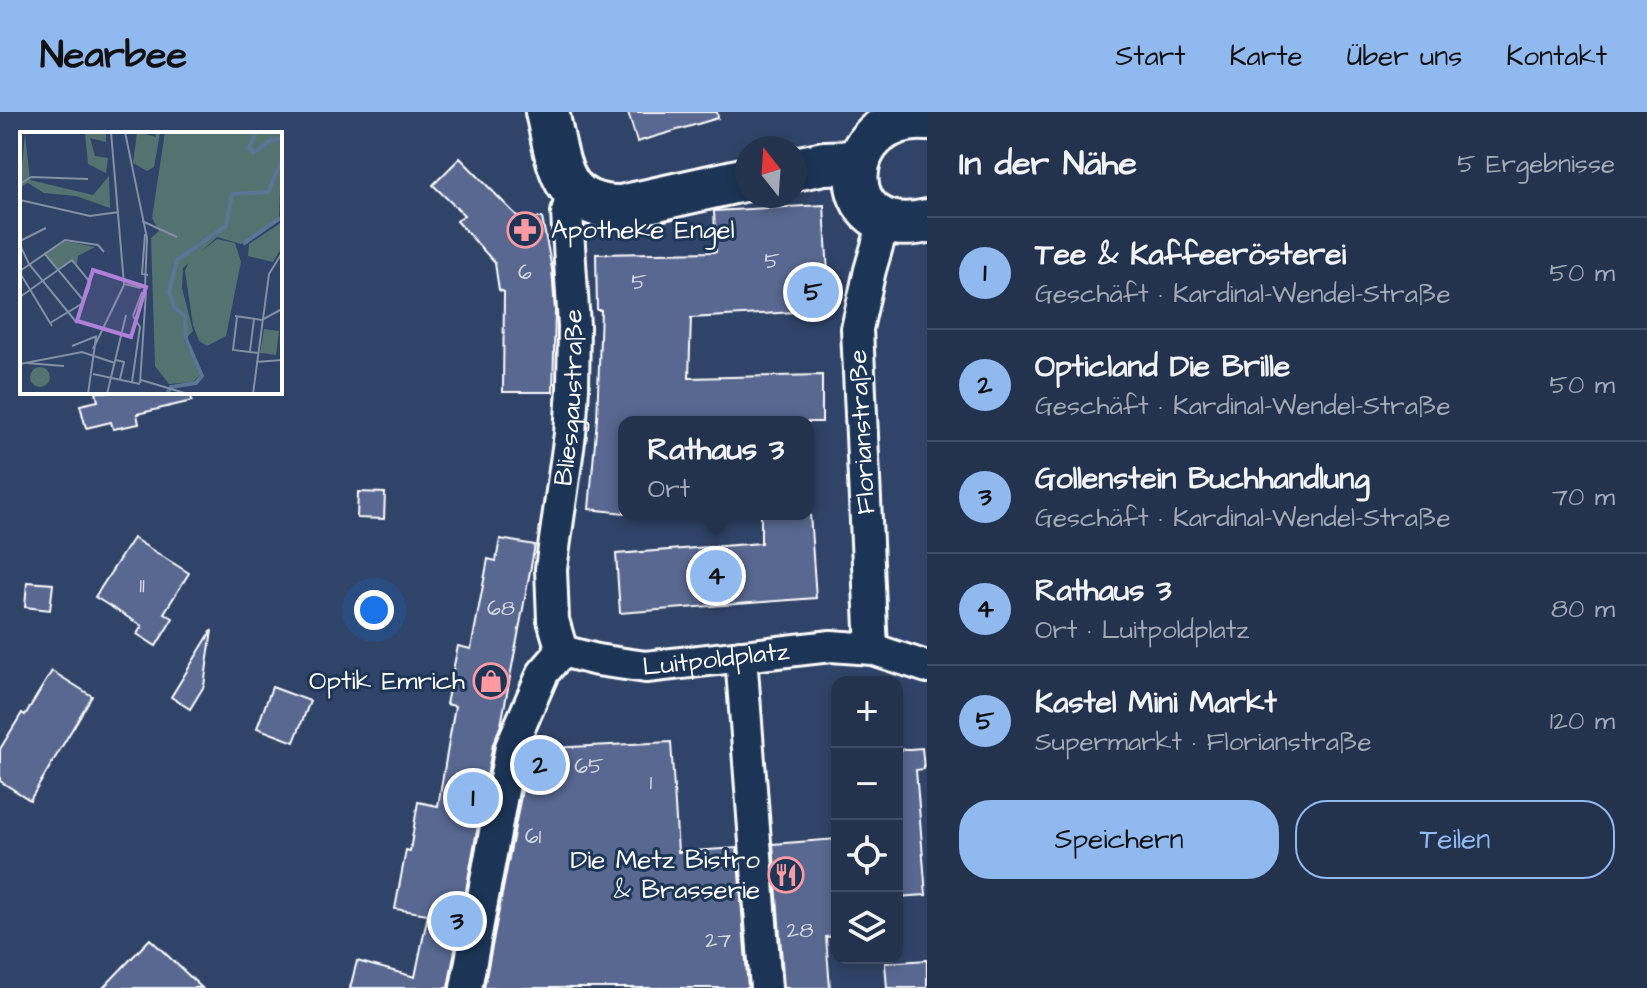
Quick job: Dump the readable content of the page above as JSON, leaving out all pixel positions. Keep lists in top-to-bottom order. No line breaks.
{"streets":{"main road":["Bliesgaustraße"],"street":["Florianstraße","Luitpoldplatz"]},"crossings":[["Bliesgaustraße","Luitpoldplatz"],["Florianstraße","Luitpoldplatz"]],"places":{"pharmacy":["Apotheke Engel"],"shop":["Optik Emrich"],"restaurant":["Die Metz Bistro & Brasserie"]},"house_numbers":["5","6","5","11","68","65","1","61","28","27"],"north":"top","page":{"header":"Nearbee","nav":["Start","Karte","Über uns","Kontakt"],"heading":["In der Nähe","5 Ergebnisse"],"list":[{"mark":"1","name":"Tee & Kaffeerösterei","note":"Geschäft · Kardinal-Wendel-Straße","value":"50 m"},{"mark":"2","name":"Opticland Die Brille","note":"Geschäft · Kardinal-Wendel-Straße","value":"50 m"},{"mark":"3","name":"Gollenstein Buchhandlung","note":"Geschäft · Kardinal-Wendel-Straße","value":"70 m"},{"mark":"4","name":"Rathaus 3","note":"Ort · Luitpoldplatz","value":"80 m"},{"mark":"5","name":"Kastel Mini Markt","note":"Supermarkt · Florianstraße","value":"120 m"}],"pins":["5","4","2","1","3"],"popup":["Rathaus 3","Ort"],"map_buttons":["+","−"],"buttons":["Speichern","Teilen"]}}
